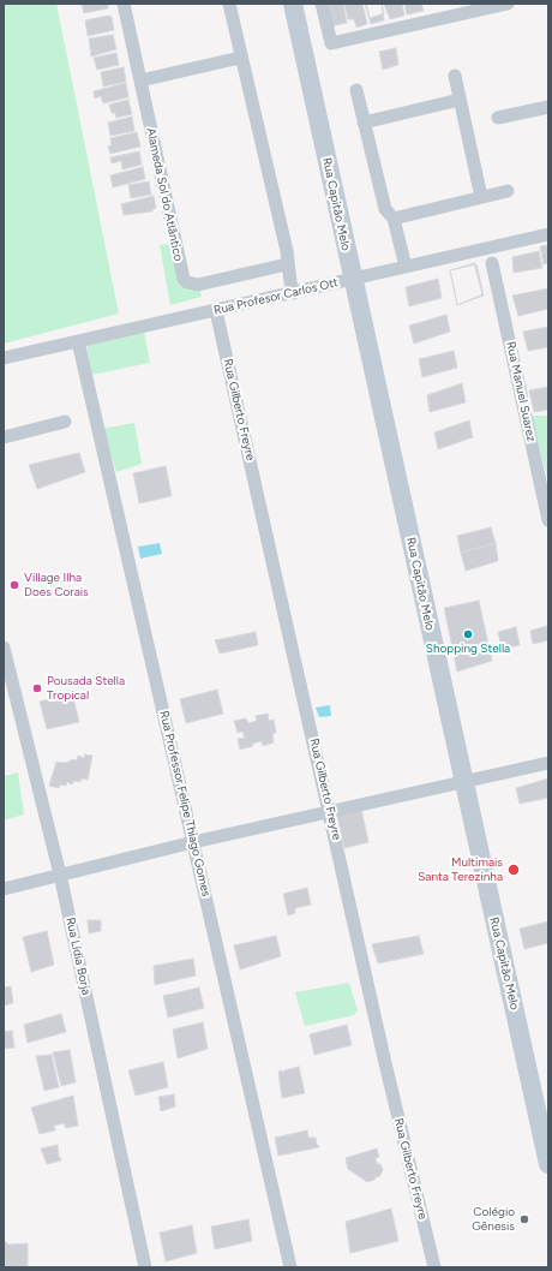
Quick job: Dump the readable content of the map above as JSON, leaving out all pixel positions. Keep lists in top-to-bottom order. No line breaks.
{"streets":{"main road":["Rua Capitão Melo"],"street":["Alameda Sol do Atlântico","Rua Profesor Carlos Ott","Rua Manuel Suarez","Rua Gilberto Freyre","Rua Professor Felipe Thiago Gomes","Rua Lídia Borja"]},"crossings":[["Rua Capitão Melo","Rua Profesor Carlos Ott"],["Rua Profesor Carlos Ott","Rua Gilberto Freyre"],["Rua Profesor Carlos Ott","Rua Professor Felipe Thiago Gomes"]],"places":["Village Ilha Does Corais","Shopping Stella","Pousada Stella Tropical","Multimais Santa Terezinha","Colégio Gênesis"]}
